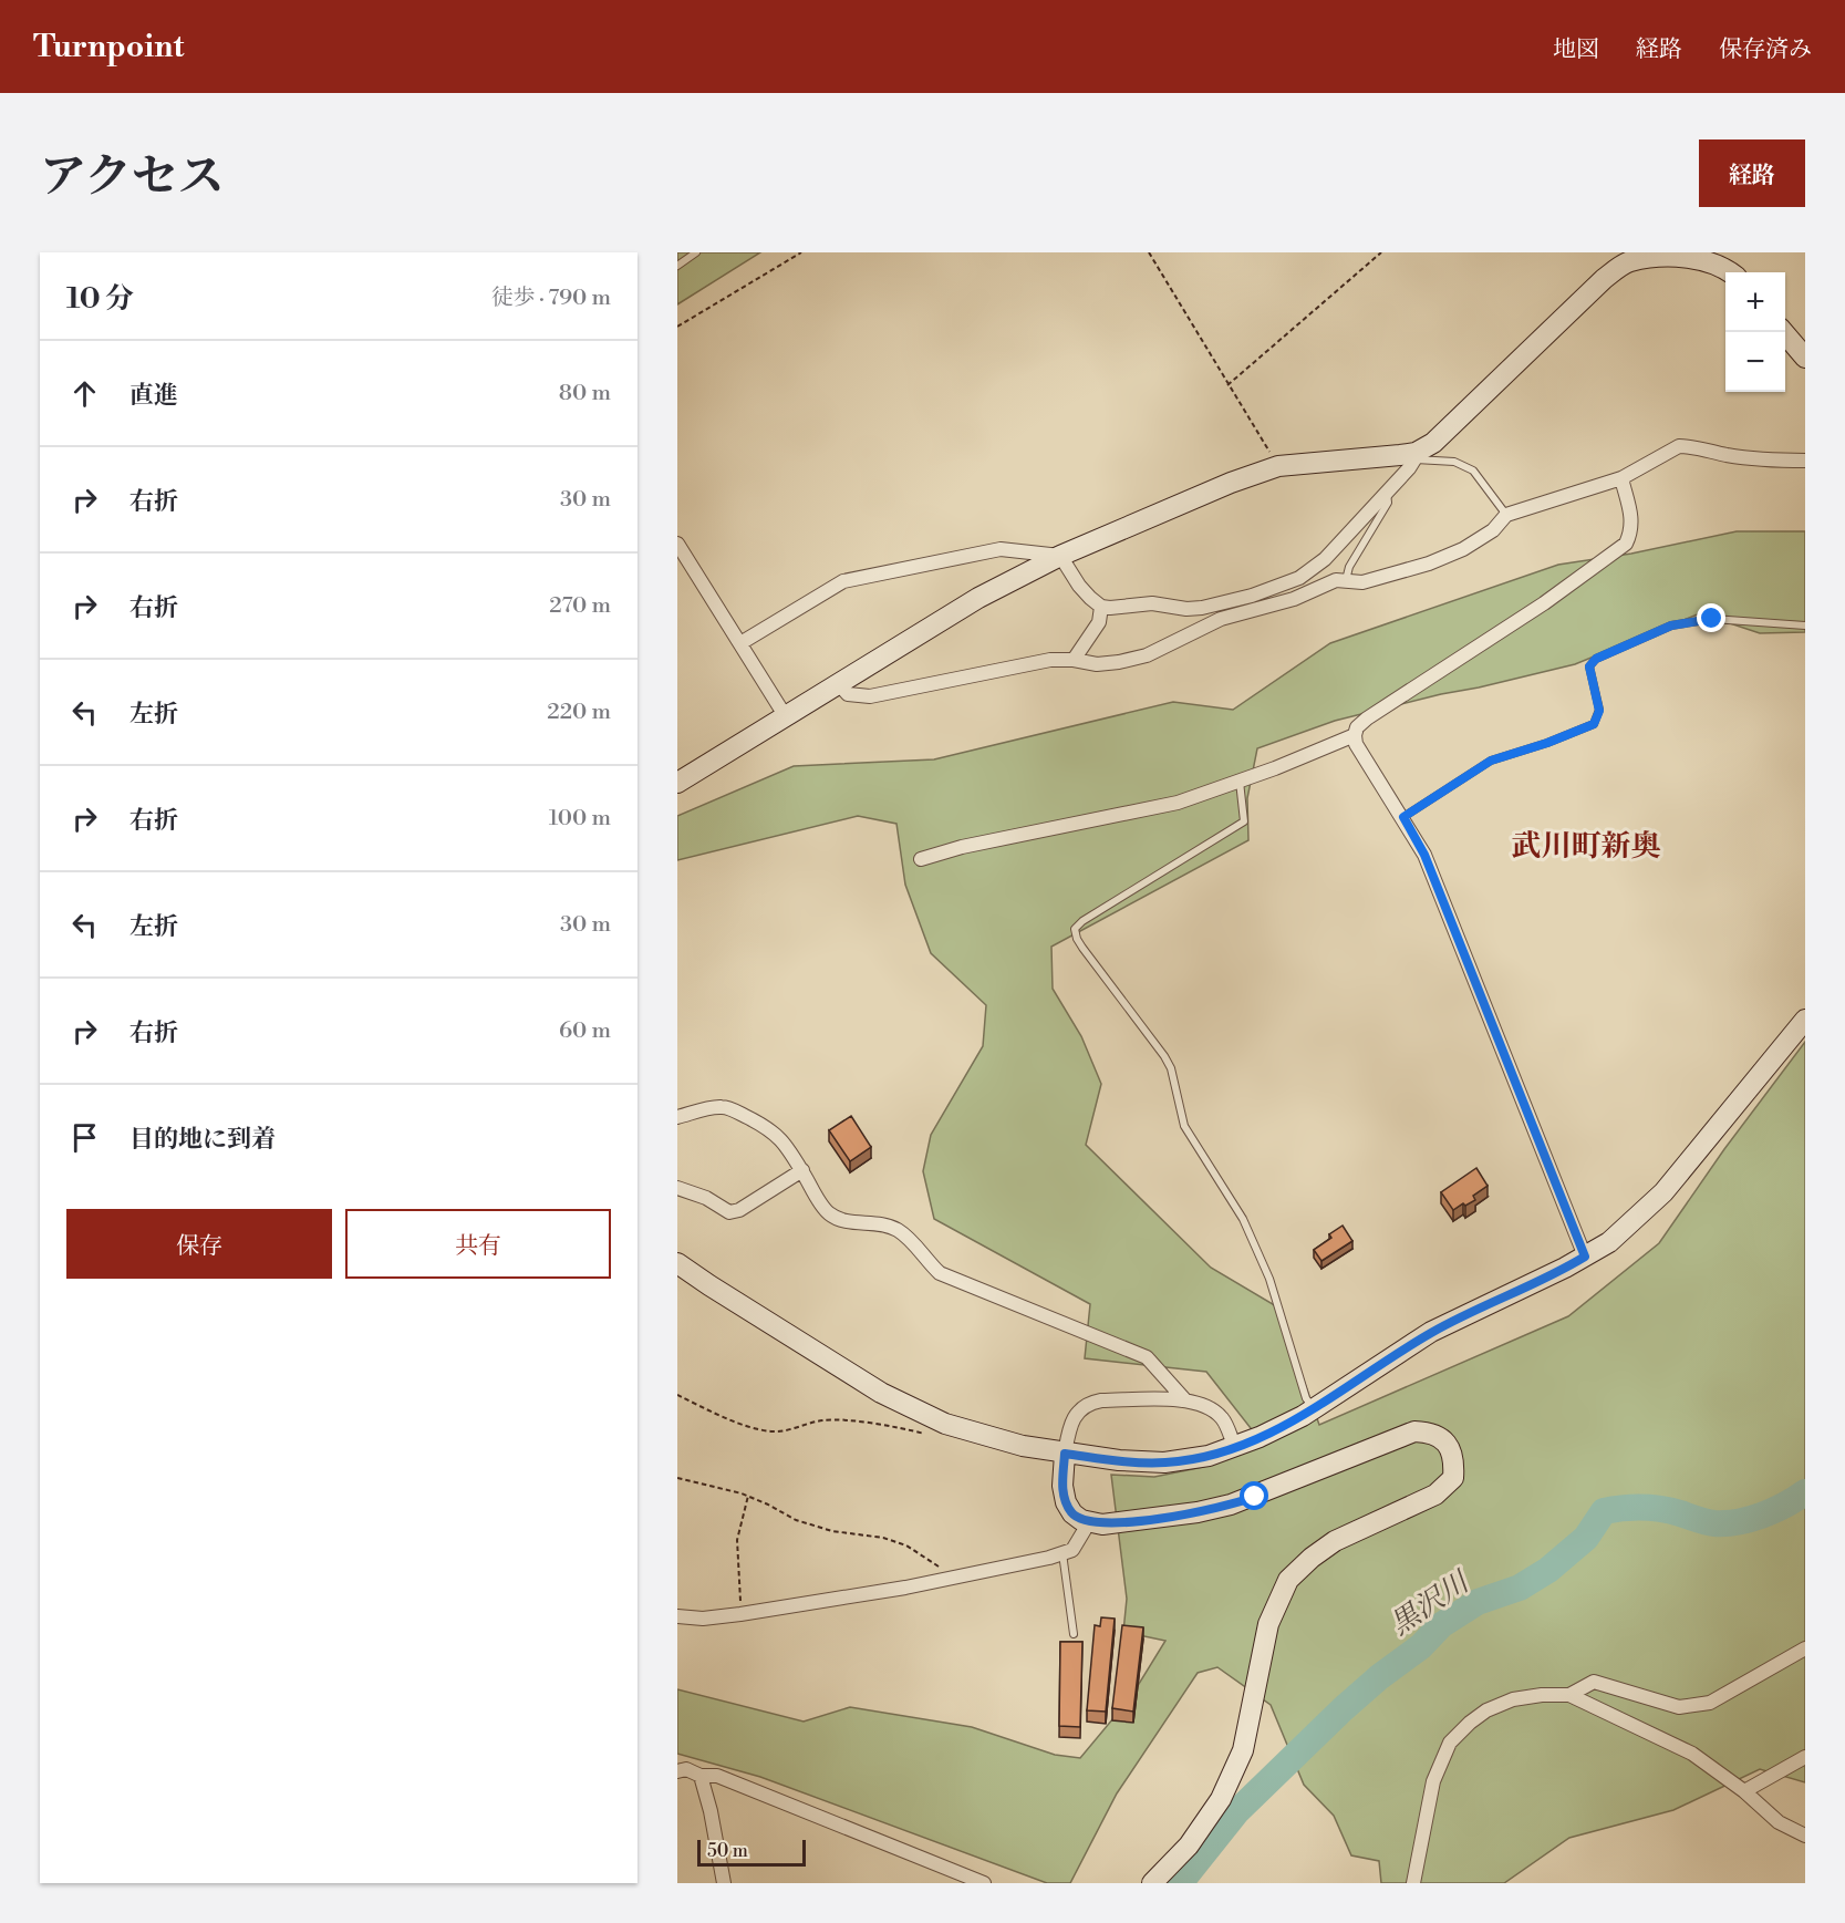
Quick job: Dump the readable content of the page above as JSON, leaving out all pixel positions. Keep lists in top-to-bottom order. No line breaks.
{"districts":["武川町新奥"],"water":["黒沢川"],"scale_bar":"50 m","page":{"header":"Turnpoint","nav":["地図","経路","保存済み"],"title":"アクセス","buttons":["経路",["保存","共有"]],"heading":["10 分","徒歩 · 790 m"],"map_buttons":["+","−"],"list":[["直進","80 m"],["右折","30 m"],["右折","270 m"],["左折","220 m"],["右折","100 m"],["左折","30 m"],["右折","60 m"],"目的地に到着"],"scale":"50 m"}}
